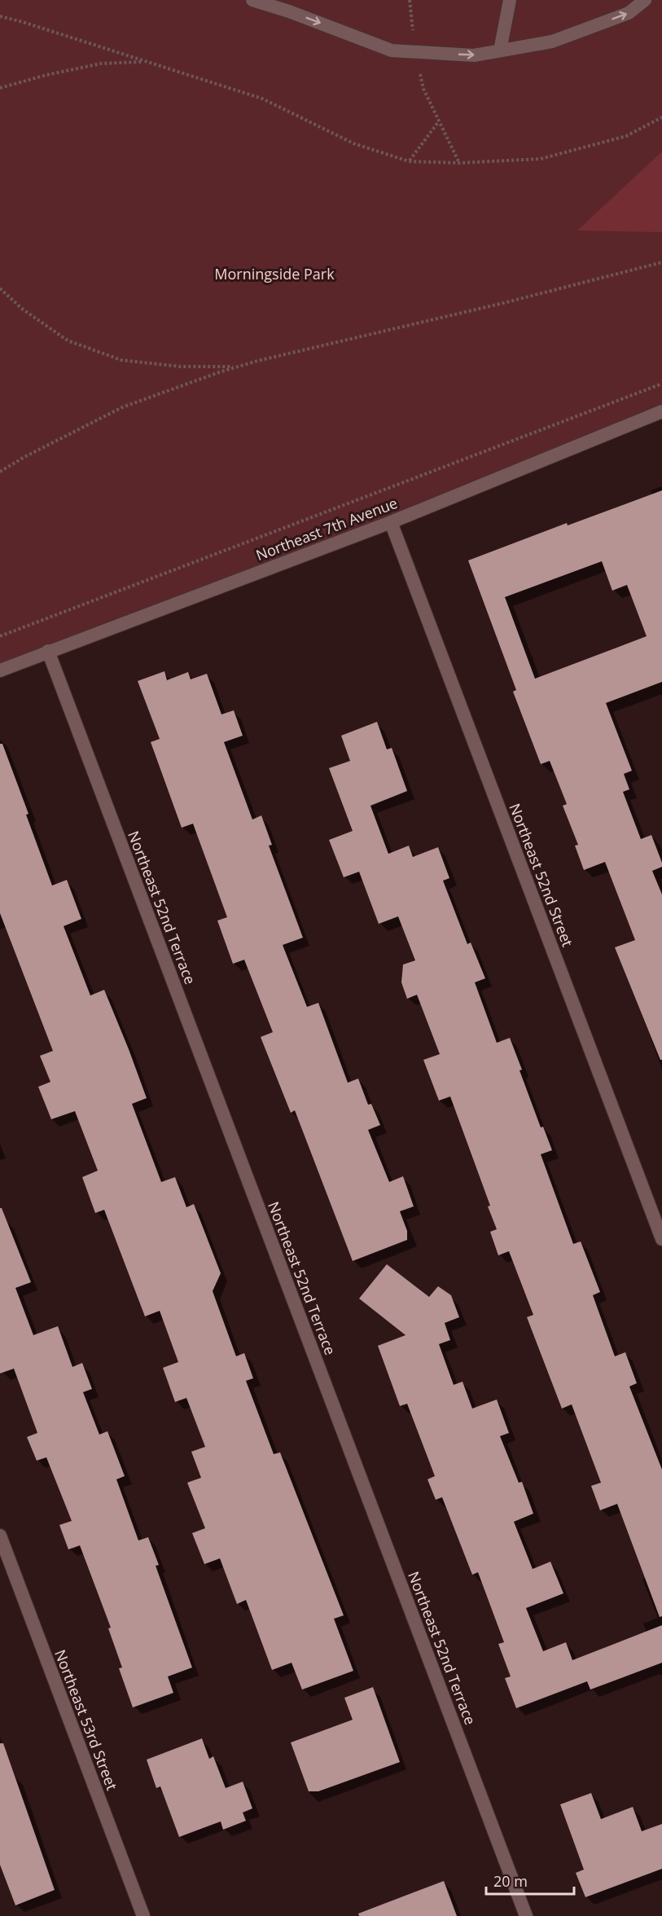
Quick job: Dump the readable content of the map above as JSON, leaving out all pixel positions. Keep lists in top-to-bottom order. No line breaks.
{"streets":{"street":["Northeast 7th Avenue","Northeast 52nd Street","Northeast 52nd Terrace","Northeast 53rd Street"]},"crossings":[["Northeast 7th Avenue","Northeast 52nd Street"],["Northeast 7th Avenue","Northeast 52nd Terrace"]],"parks":["Morningside Park"],"scale_bar":"20 m"}
